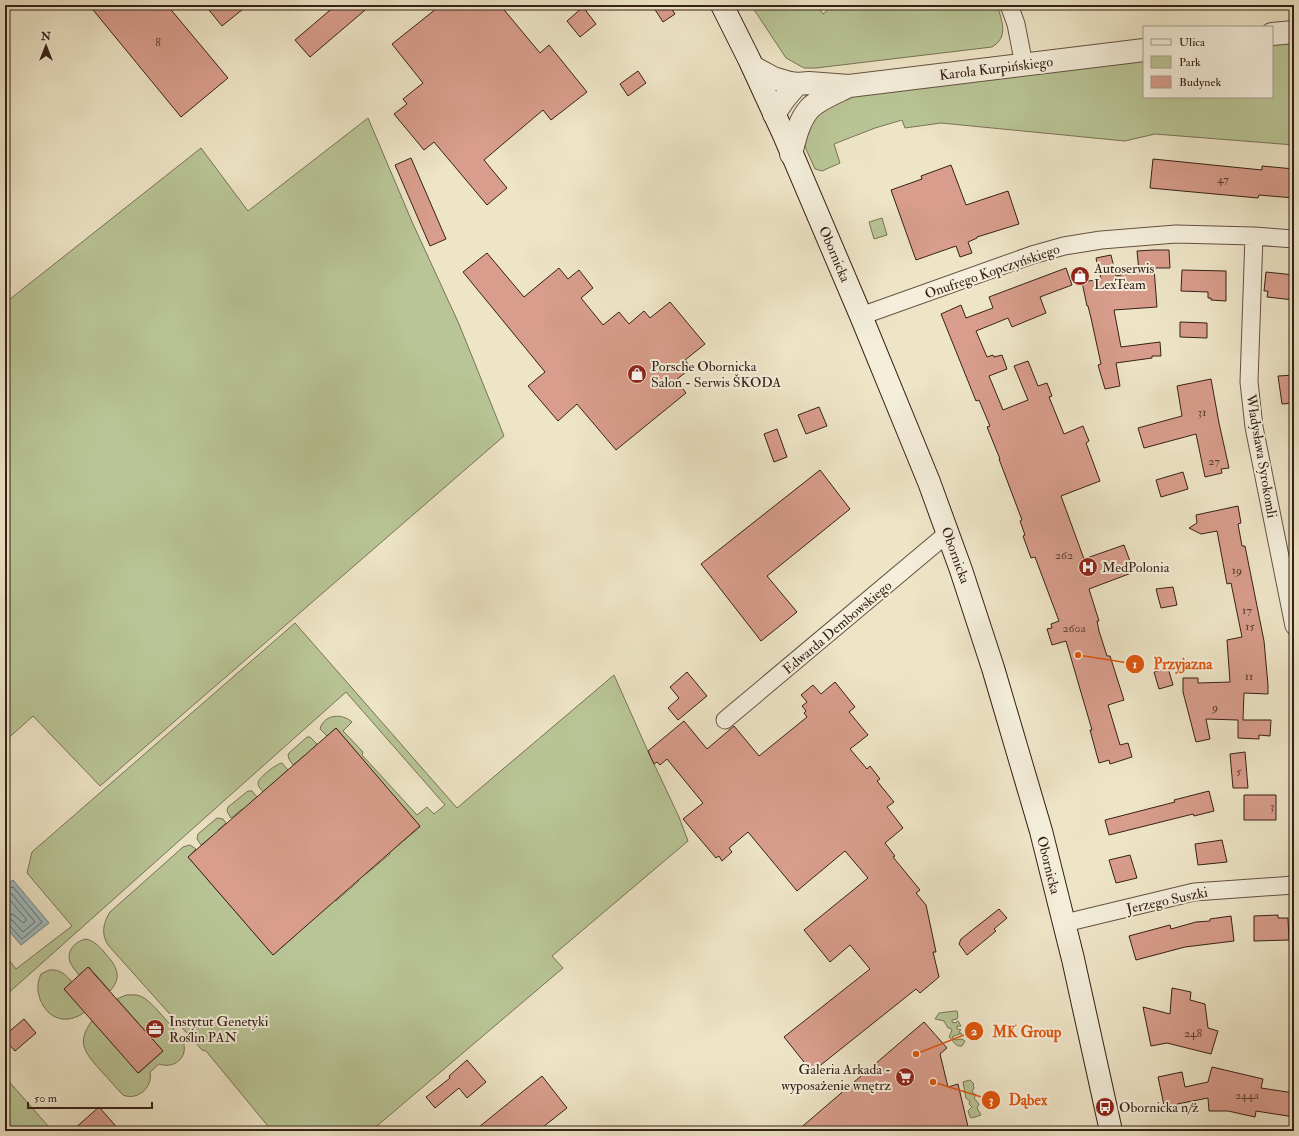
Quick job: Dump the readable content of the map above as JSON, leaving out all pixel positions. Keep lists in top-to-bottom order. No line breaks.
{"streets":{"main road":["Karola Kurpińskiego","Obornicka"],"street":["Onufrego Kopczyńskiego","Władysława Syrokomli","Edwarda Dembowskiego","Jerzego Suszki"]},"crossings":[["Karola Kurpińskiego","Obornicka"],["Obornicka","Onufrego Kopczyńskiego"],["Obornicka","Edwarda Dembowskiego"],["Obornicka","Jerzego Suszki"],["Onufrego Kopczyńskiego","Władysława Syrokomli"]],"places":{"shop":["Autoserwis LexTeam","Porsche Obornicka Salon - Serwis ŠKODA"],"hospital":["MedPolonia"],"other":["Przyjazna","MK Group","Dąbex"],"office":["Instytut Genetyki Roślin PAN"],"supermarket":["Galeria Arkada - wyposażenie wnętrz"],"bus stop":["Obornicka n/ż"]},"house_numbers":["8","47","31","27","262","19","17","15","260a","11","9","5","3","248","244a"],"legend":["Ulica","Park","Budynek"],"scale_bar":"50 m","north":"top"}
